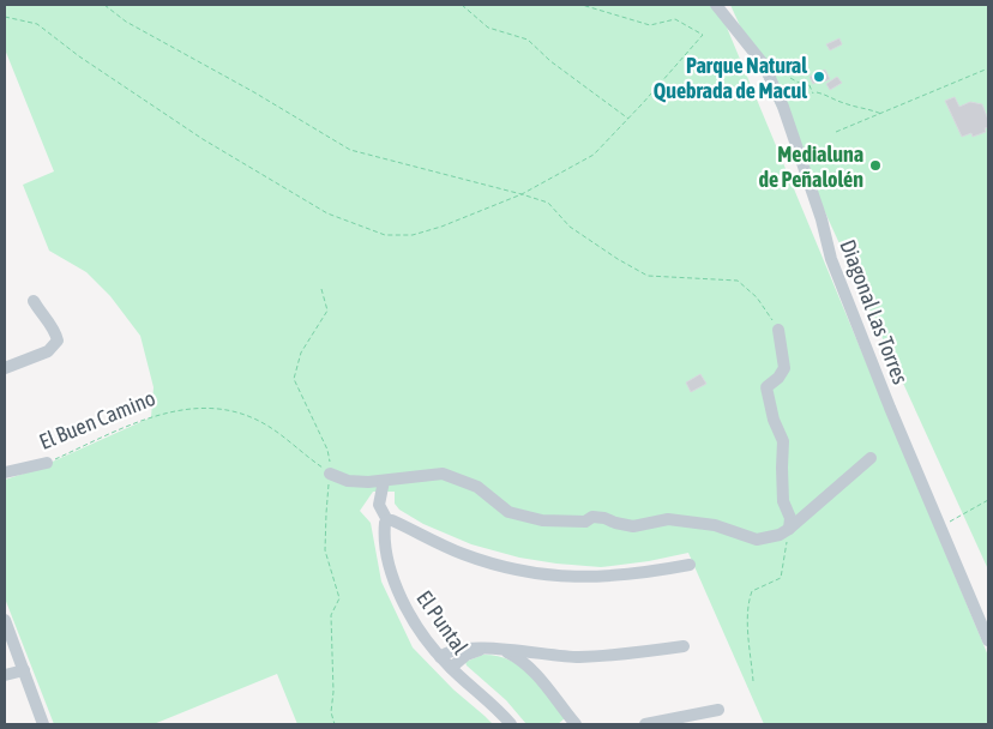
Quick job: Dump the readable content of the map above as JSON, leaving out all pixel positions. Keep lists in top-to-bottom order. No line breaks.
{"streets":{"street":["Diagonal Las Torres","El Buen Camino","El Puntal"]},"places":["Parque Natural Quebrada de Macul","Medialuna de Peñalolén"]}
